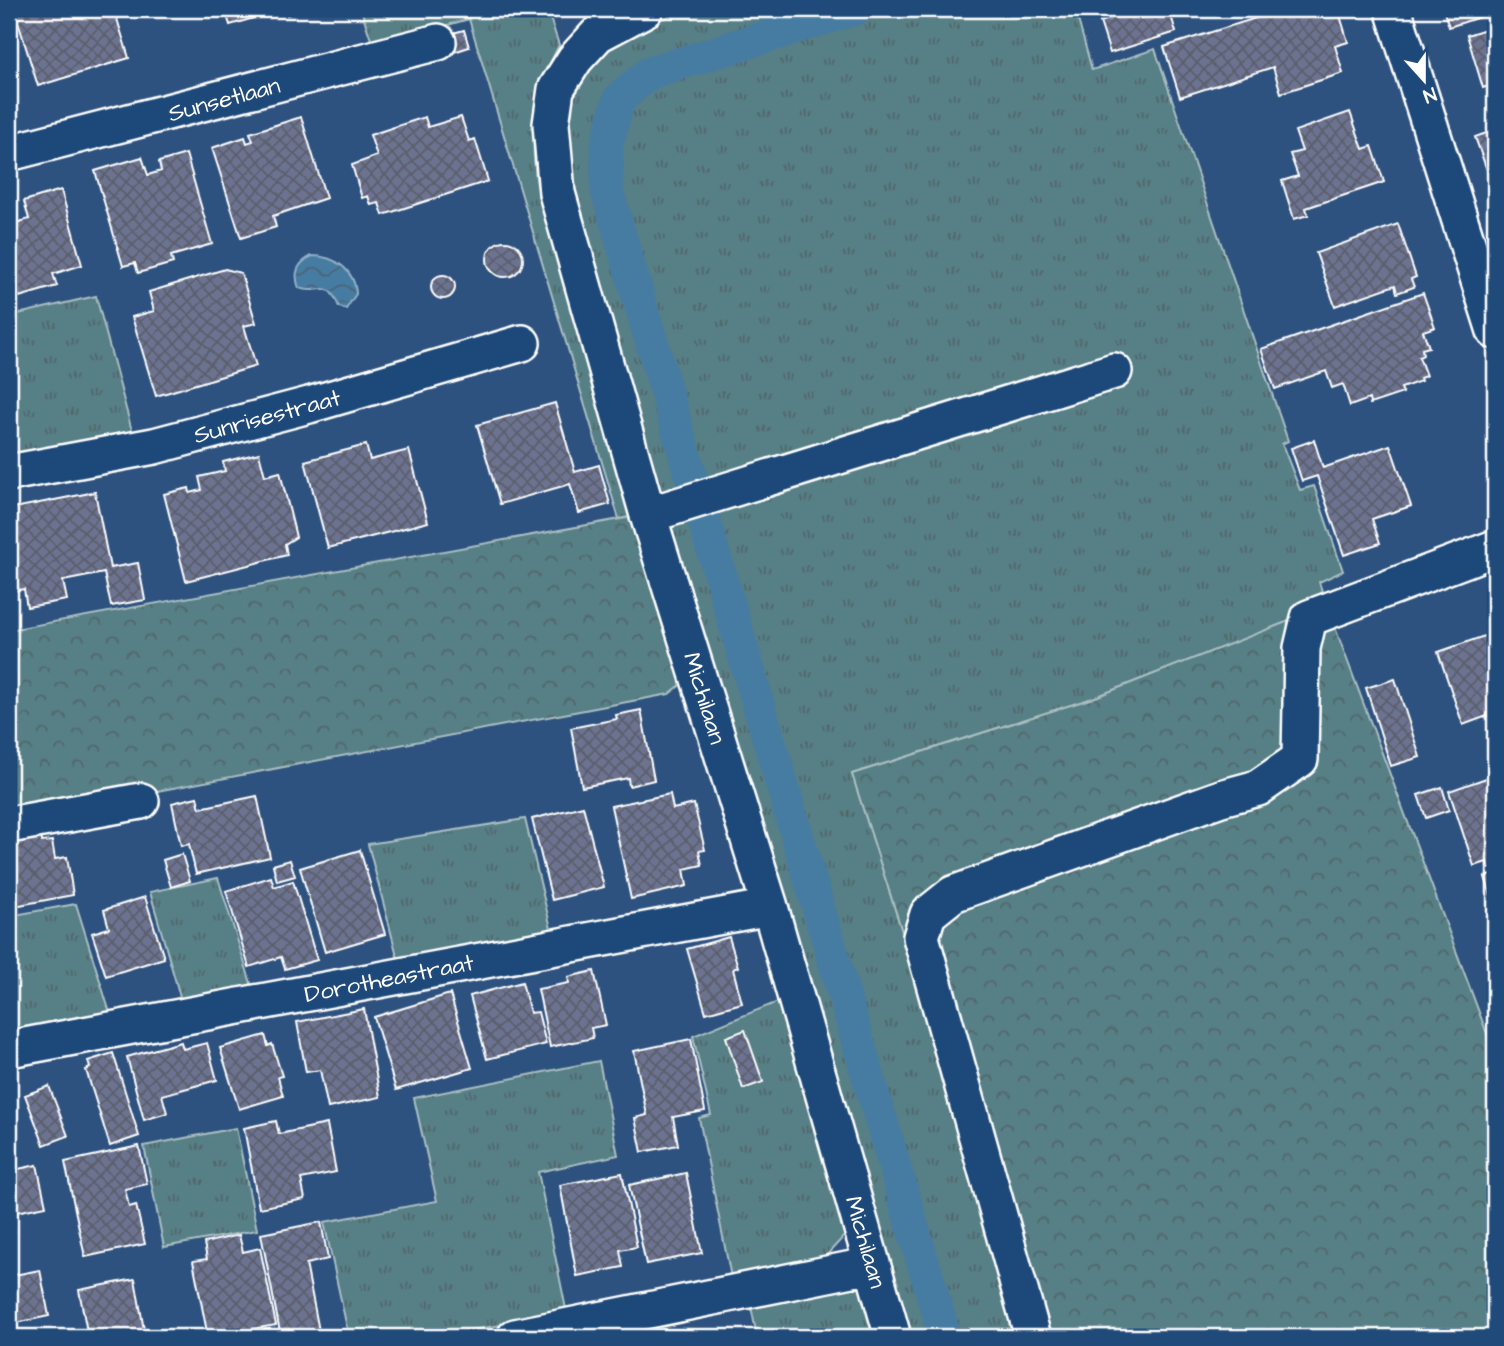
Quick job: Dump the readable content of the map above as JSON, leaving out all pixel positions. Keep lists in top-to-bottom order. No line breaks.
{"streets":{"street":["Sunsetlaan","Sunrisestraat","Michilaan","Dorotheastraat"]},"crossings":[["Michilaan","Dorotheastraat"]],"north":"bottom"}
